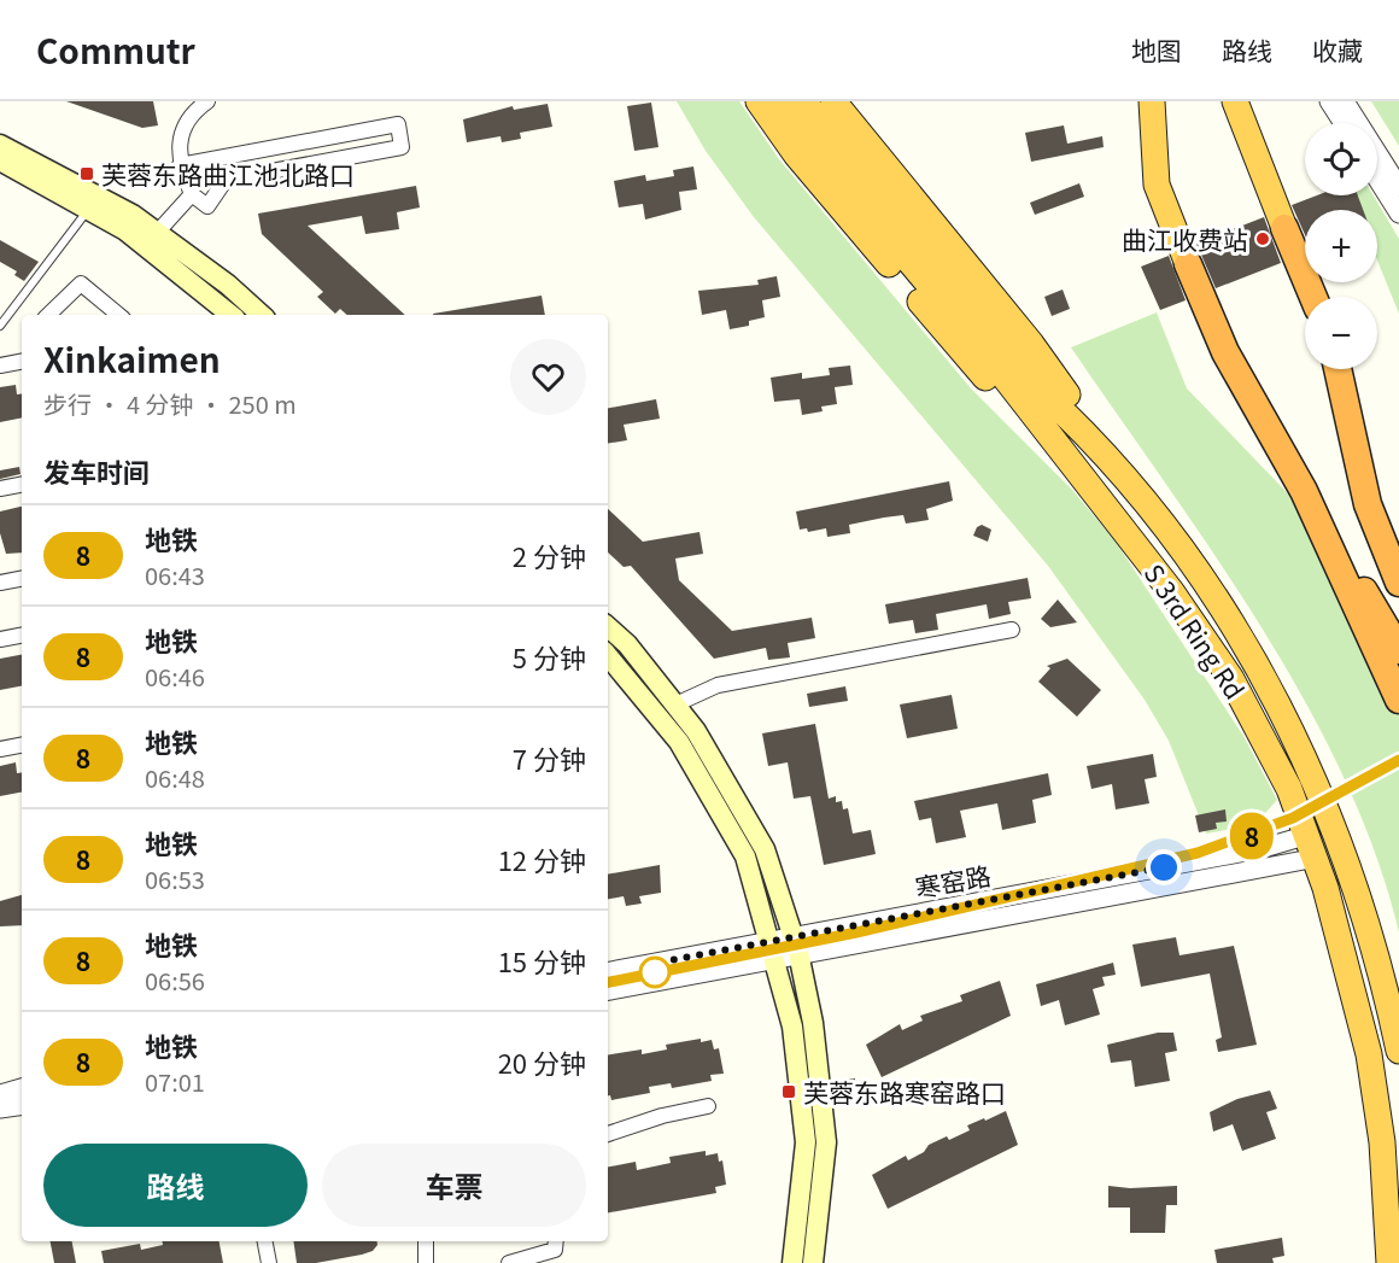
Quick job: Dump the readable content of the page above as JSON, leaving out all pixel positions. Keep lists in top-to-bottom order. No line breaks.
{"streets":{"highway":["S 3rd Ring Rd"],"street":["寒窑路"]},"crossings":[["S 3rd Ring Rd","寒窑路"]],"places":{"transit":["芙蓉东路曲江池北路口","芙蓉东路寒窑路口"],"other":["曲江收费站"]},"lines":["metro line 8"],"page":{"header":"Commutr","nav":["地图","路线","收藏"],"on_map":"8","map_buttons":["+","−"],"heading":[["Xinkaimen","步行 · 4 分钟 · 250 m"],"发车时间"],"list":[{"mark":"8","name":"地铁","note":"06:43","value":"2 分钟"},{"mark":"8","name":"地铁","note":"06:46","value":"5 分钟"},{"mark":"8","name":"地铁","note":"06:48","value":"7 分钟"},{"mark":"8","name":"地铁","note":"06:53","value":"12 分钟"},{"mark":"8","name":"地铁","note":"06:56","value":"15 分钟"},{"mark":"8","name":"地铁","note":"07:01","value":"20 分钟"}],"buttons":["路线","车票"]}}
